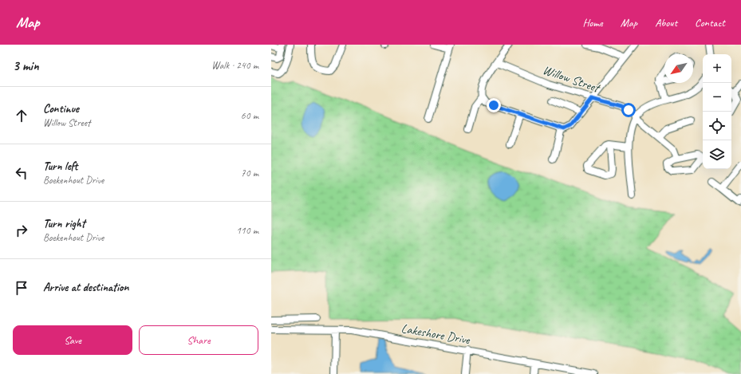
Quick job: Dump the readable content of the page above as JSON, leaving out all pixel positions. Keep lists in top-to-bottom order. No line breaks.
{"streets":{"street":["Willow Street","Lakeshore Drive"]},"north":"bottom left","page":{"header":"Map","nav":["Home","Map","About","Contact"],"heading":["3 min","Walk · 240 m"],"map_buttons":["+","−"],"list":[["Continue","Willow Street","60 m"],["Turn left","Boekenhout Drive","70 m"],["Turn right","Boekenhout Drive","110 m"],"Arrive at destination"],"buttons":["Save","Share"]}}
